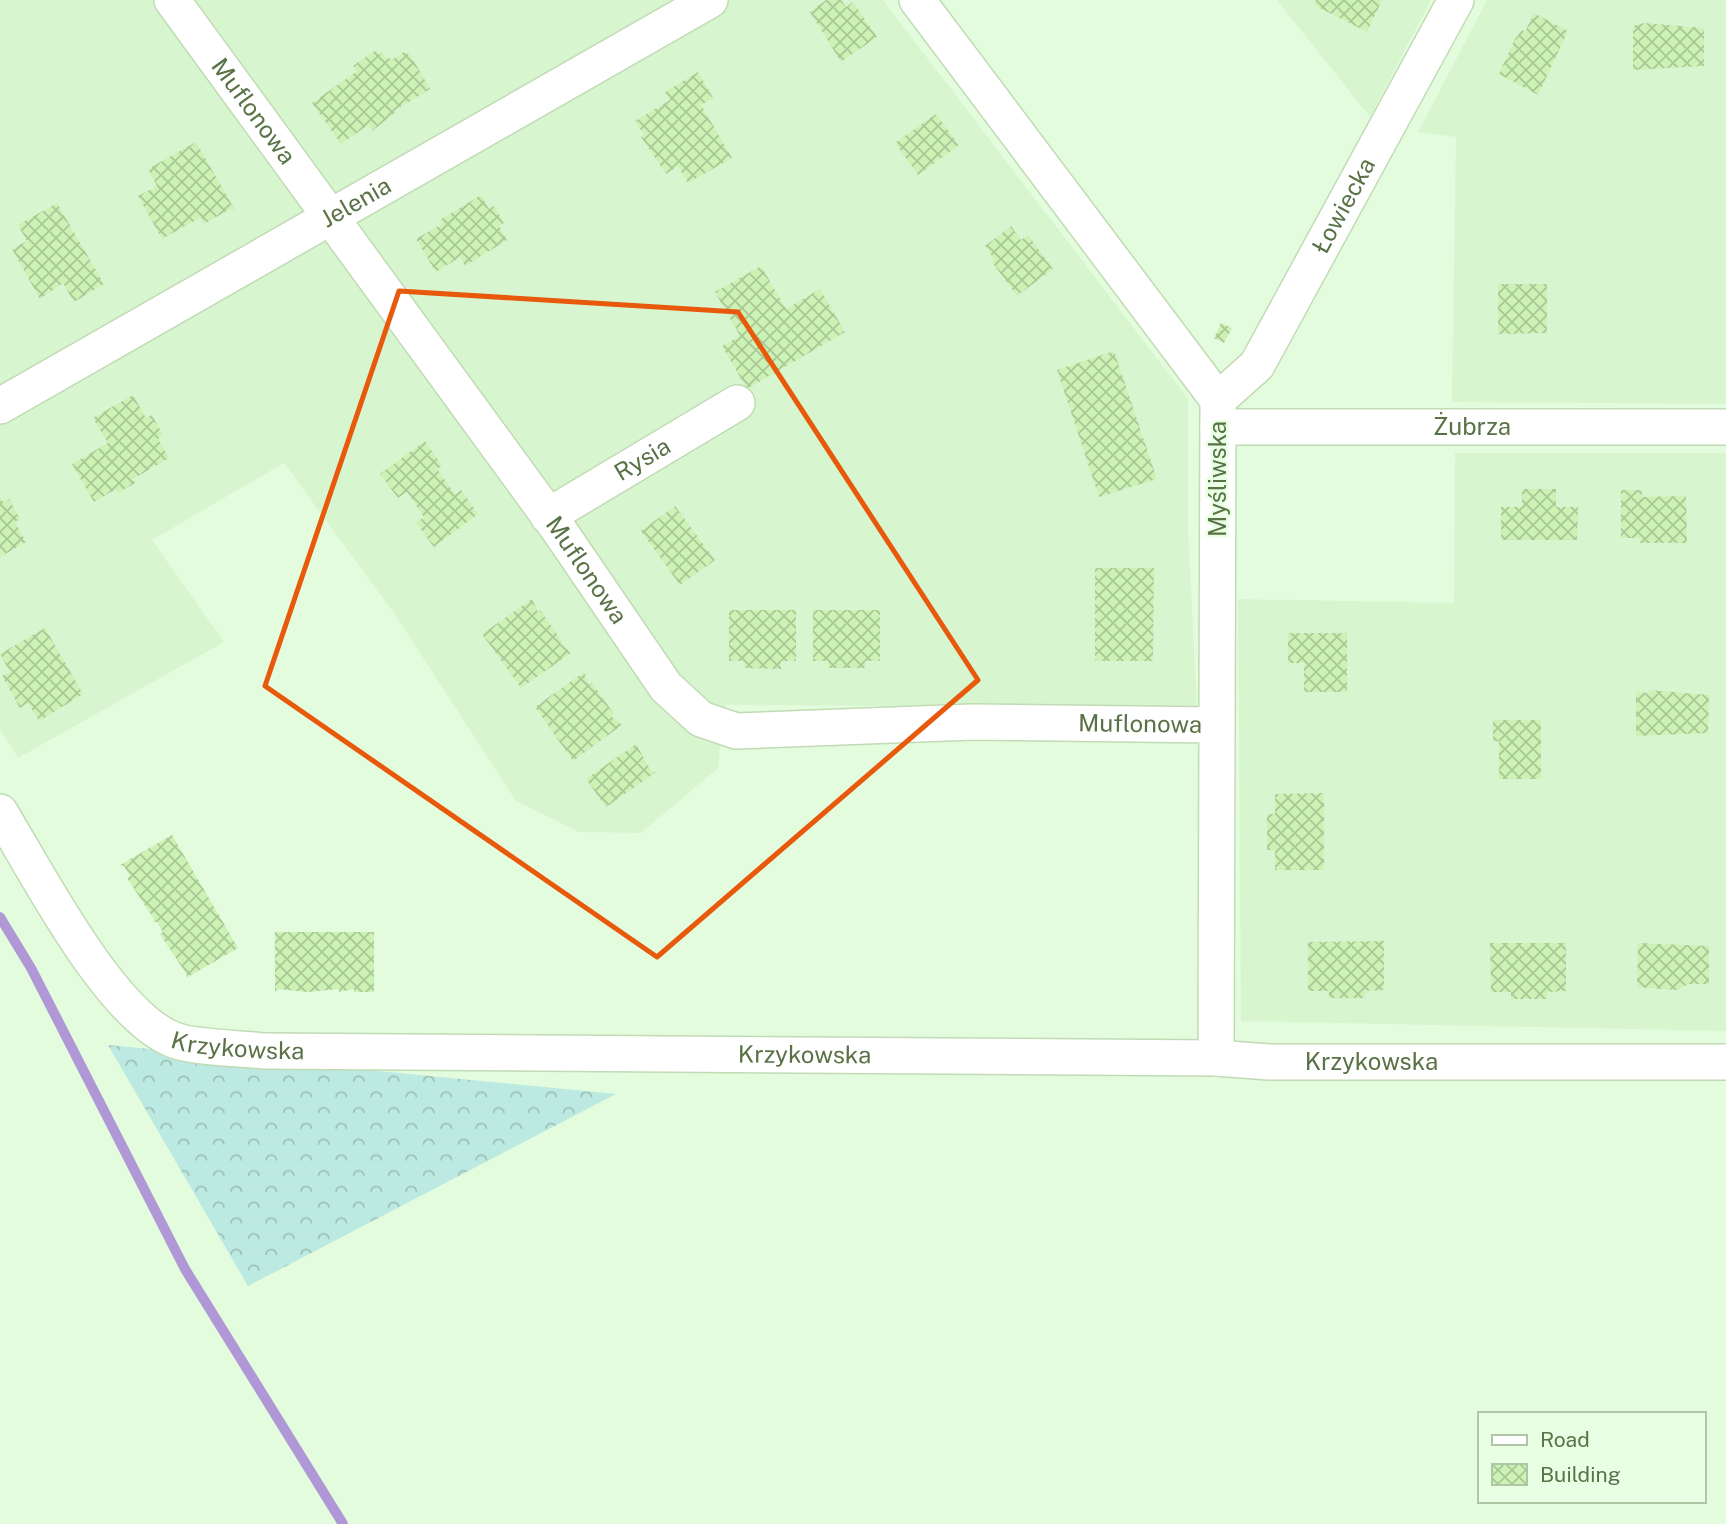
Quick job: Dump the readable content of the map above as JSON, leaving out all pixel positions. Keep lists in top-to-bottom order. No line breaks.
{"streets":{"street":["Muflonowa","Jelenia","Łowiecka","Żubrza","Rysia","Myśliwska","Krzykowska"]},"crossings":[["Muflonowa","Jelenia"],["Muflonowa","Rysia"],["Muflonowa","Myśliwska"],["Łowiecka","Żubrza"],["Łowiecka","Myśliwska"],["Żubrza","Myśliwska"],["Myśliwska","Krzykowska"]],"legend":["Road","Building"]}
